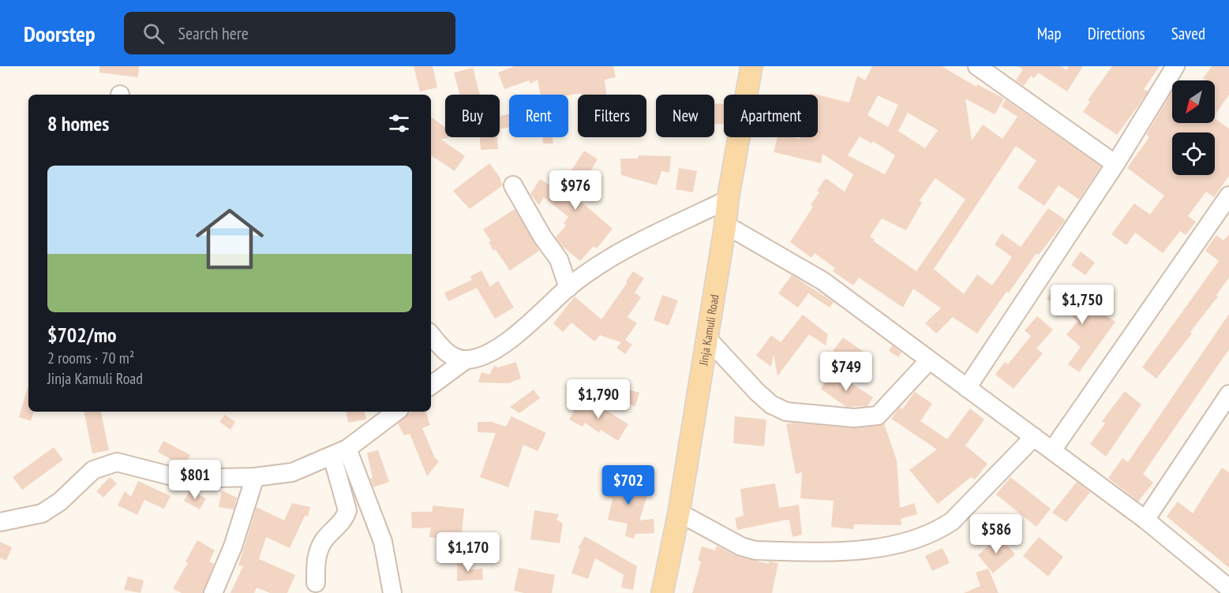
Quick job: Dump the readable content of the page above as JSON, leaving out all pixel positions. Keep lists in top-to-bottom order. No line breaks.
{"streets":{"main road":["Jinja Kamuli Road"]},"north":"bottom left","page":{"header":"Doorstep","search":"Search here","nav":["Map","Directions","Saved"],"chip":["Buy","Rent","Filters","New","Apartment"],"heading":"8 homes","list":[{"name":"$702/mo","note":"2 rooms · 70 m² · Jinja Kamuli Road"}],"price":["$976","$1,750","$749","$1,790","$801","$702","$586","$1,170"]}}
